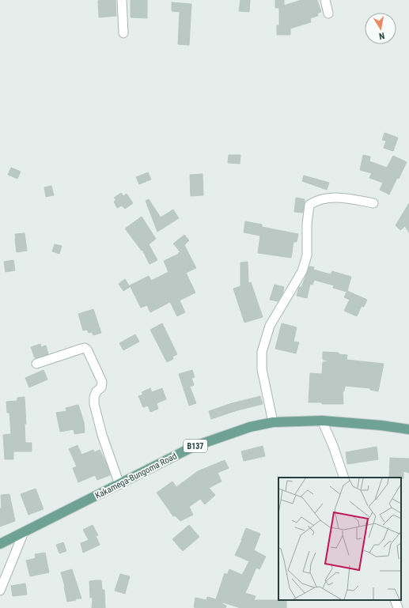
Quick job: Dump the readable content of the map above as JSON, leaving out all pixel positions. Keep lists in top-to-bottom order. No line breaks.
{"streets":{"main road":["B137","Kakamega-Bungoma Road"]},"north":"bottom"}
